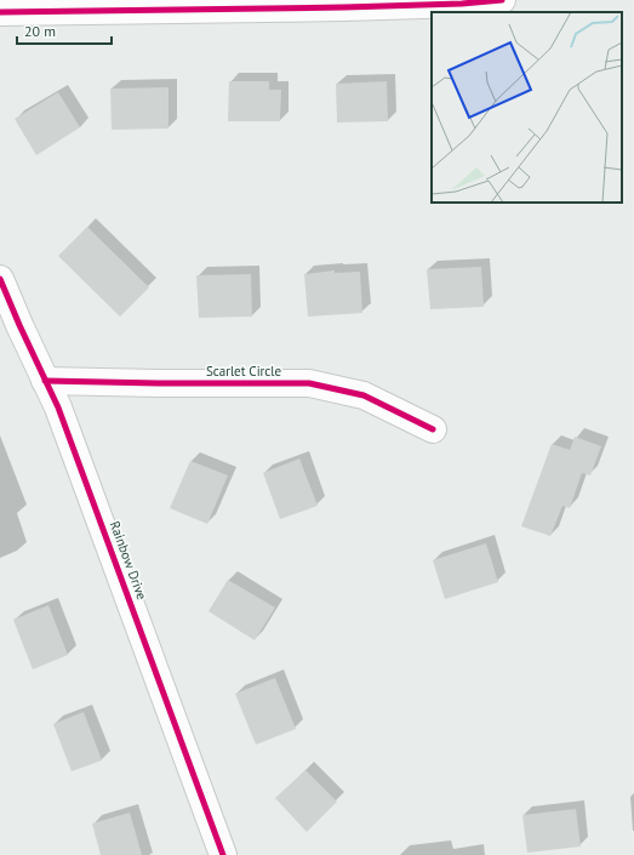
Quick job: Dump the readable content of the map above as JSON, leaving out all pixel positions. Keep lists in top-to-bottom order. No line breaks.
{"streets":{"street":["Scarlet Circle","Rainbow Drive"]},"crossings":[["Scarlet Circle","Rainbow Drive"]],"scale_bar":"20 m"}
